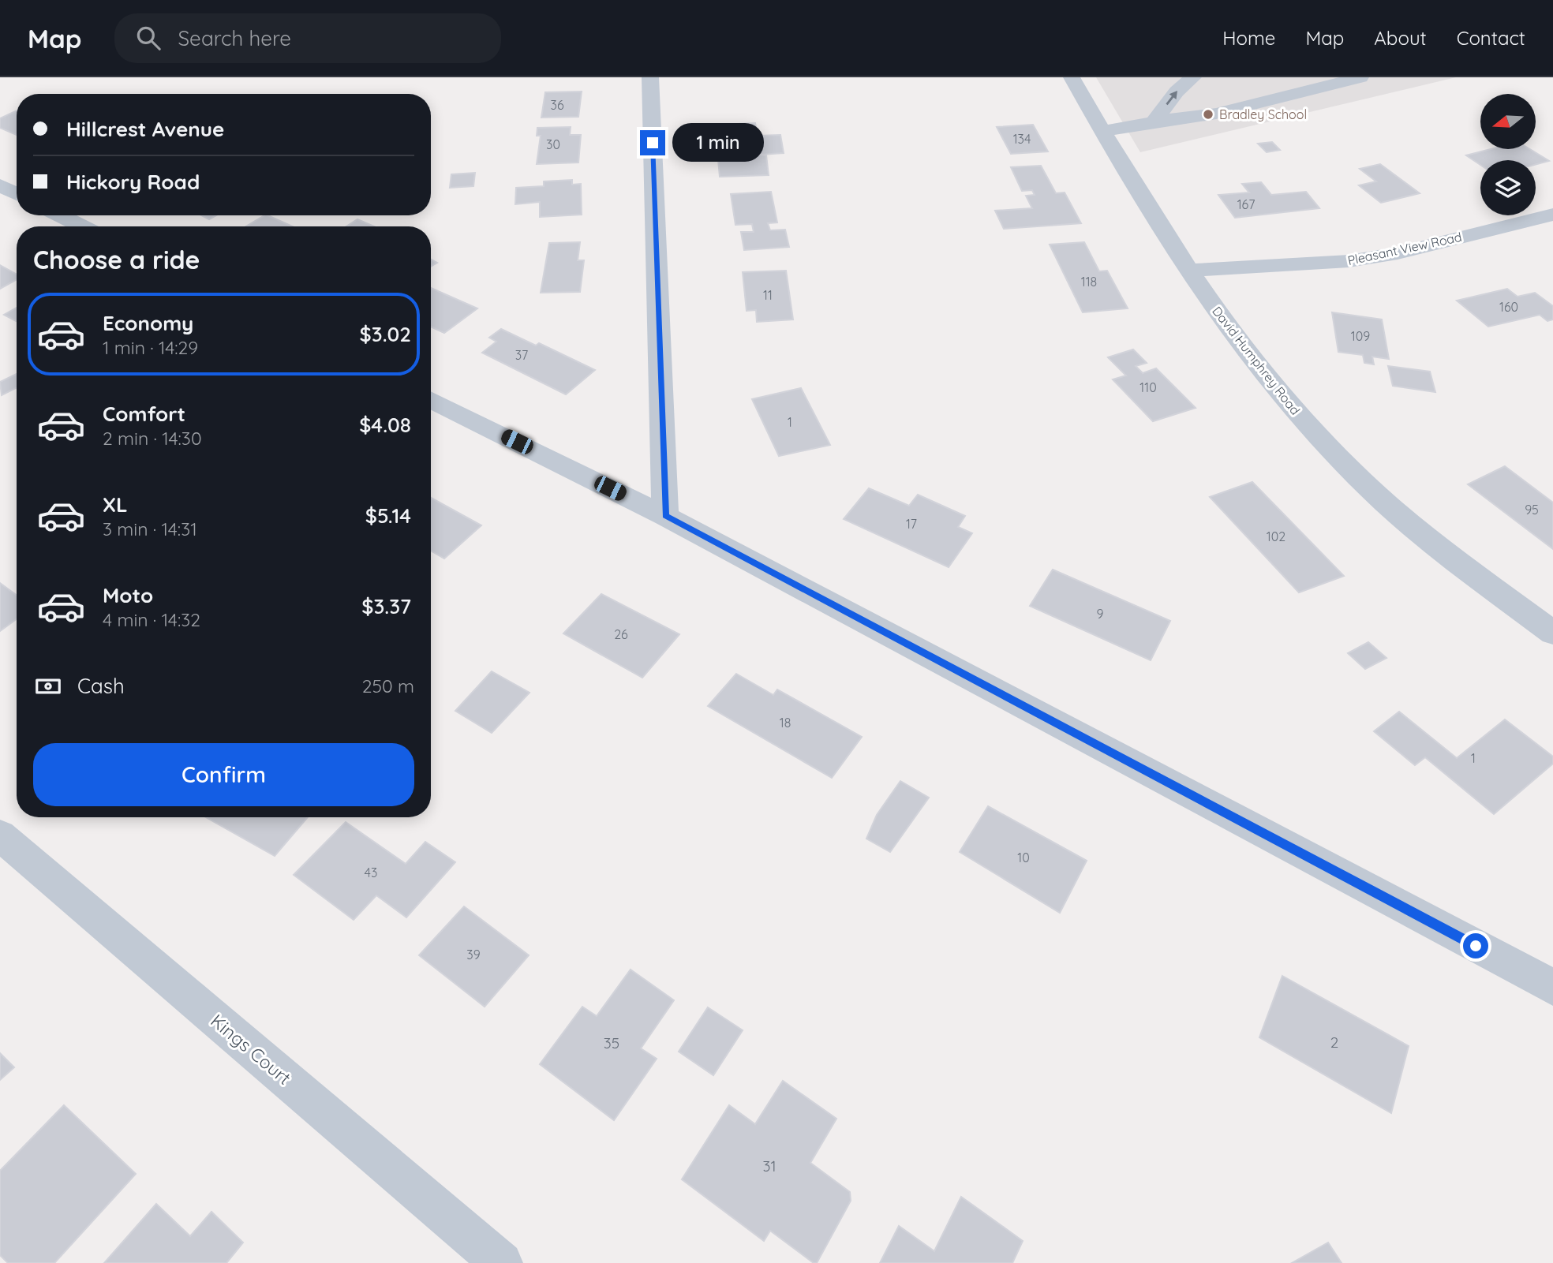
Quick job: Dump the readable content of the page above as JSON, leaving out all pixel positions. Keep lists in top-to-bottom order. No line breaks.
{"streets":{"street":["Pleasant View Road","David Humphrey Road","Kings Court"]},"crossings":[["Pleasant View Road","David Humphrey Road"]],"places":["Bradley School"],"house_numbers":["36","134","30","167","118","11","160","109","37","110","1","95","17","102","9","26","18","1","10","43","39","2","35","31"],"north":"left","page":{"header":"Map","search":"Search here","nav":["Home","Map","About","Contact"],"banner":["Hillcrest Avenue","Hickory Road"],"bubble":"1 min","heading":"Choose a ride","list":[{"name":"Economy","note":"1 min · 14:29","value":"$3.02"},{"name":"Comfort","note":"2 min · 14:30","value":"$4.08"},{"name":"XL","note":"3 min · 14:31","value":"$5.14"},{"name":"Moto","note":"4 min · 14:32","value":"$3.37"}],"pay":["Cash","250 m"],"buttons":"Confirm"}}
